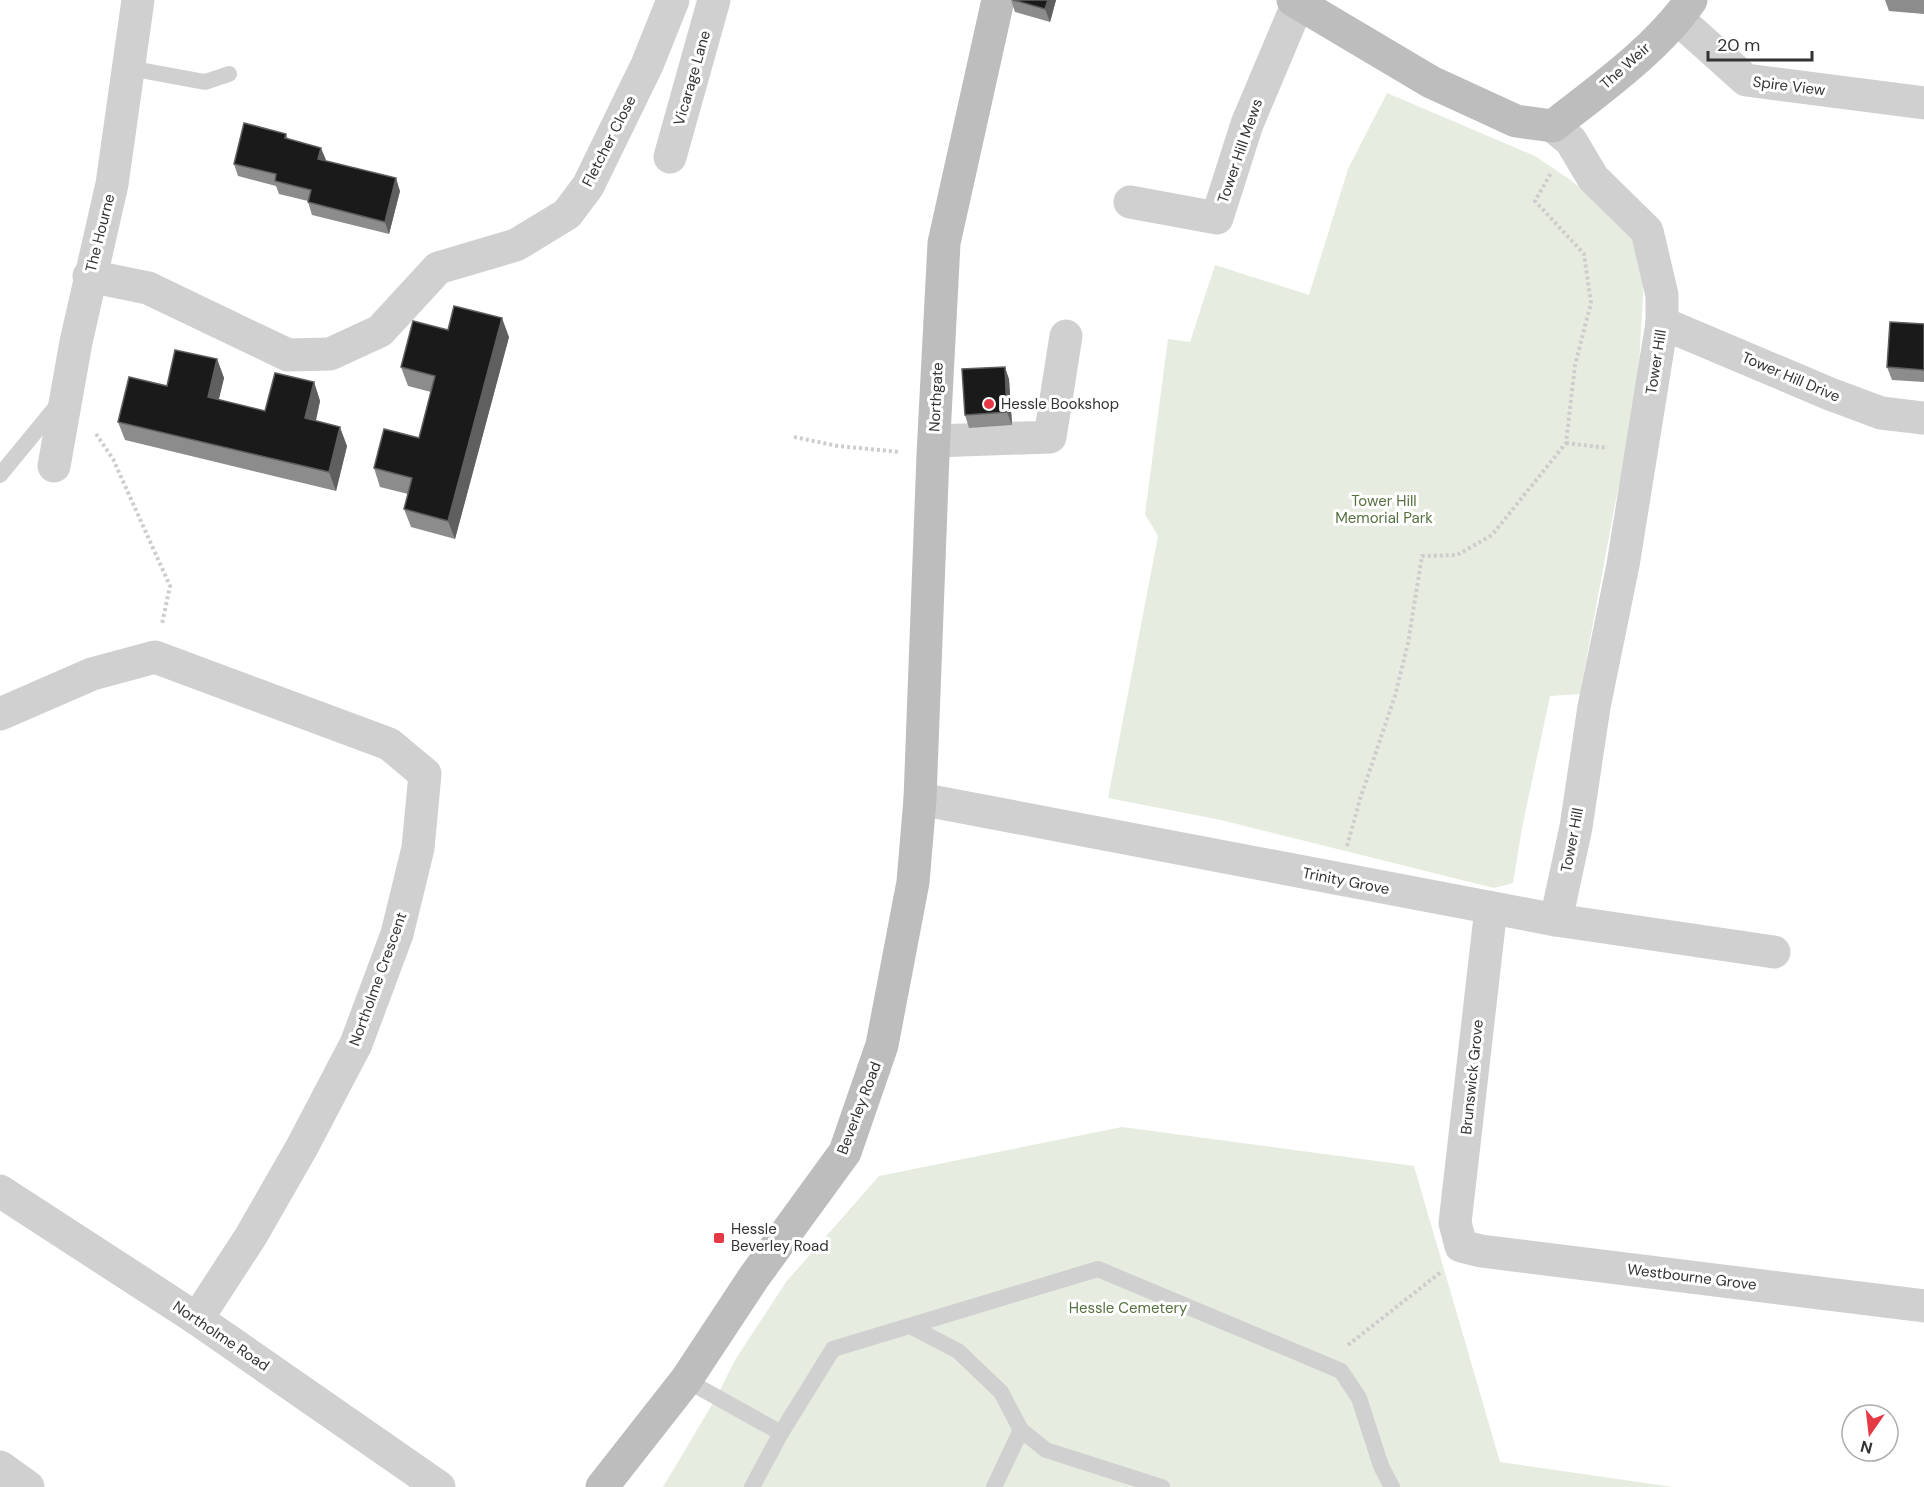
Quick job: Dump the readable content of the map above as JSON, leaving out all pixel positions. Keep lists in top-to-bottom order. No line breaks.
{"streets":{"street":["The Weir","Vicarage Lane","Spire View","Fletcher Close","Tower Hill Mews","The Hourne","Tower Hill","Tower Hill Drive","Northgate","Trinity Grove","Northolme Crescent","Brunswick Grove","Beverley Road","Westbourne Grove","Northolme Road"]},"crossings":[["The Weir","Spire View"],["The Weir","Tower Hill"],["Fletcher Close","The Hourne"],["Tower Hill","Tower Hill Drive"],["Tower Hill","Trinity Grove"],["Northgate","Trinity Grove"],["Northgate","Beverley Road"],["Trinity Grove","Brunswick Grove"],["Trinity Grove","Beverley Road"],["Northolme Crescent","Northolme Road"],["Brunswick Grove","Westbourne Grove"]],"parks":["Tower Hill Memorial Park","Hessle Cemetery"],"places":{"other":["Hessle Bookshop"],"transit":["Hessle Beverley Road"]},"scale_bar":"20 m","north":"bottom"}
